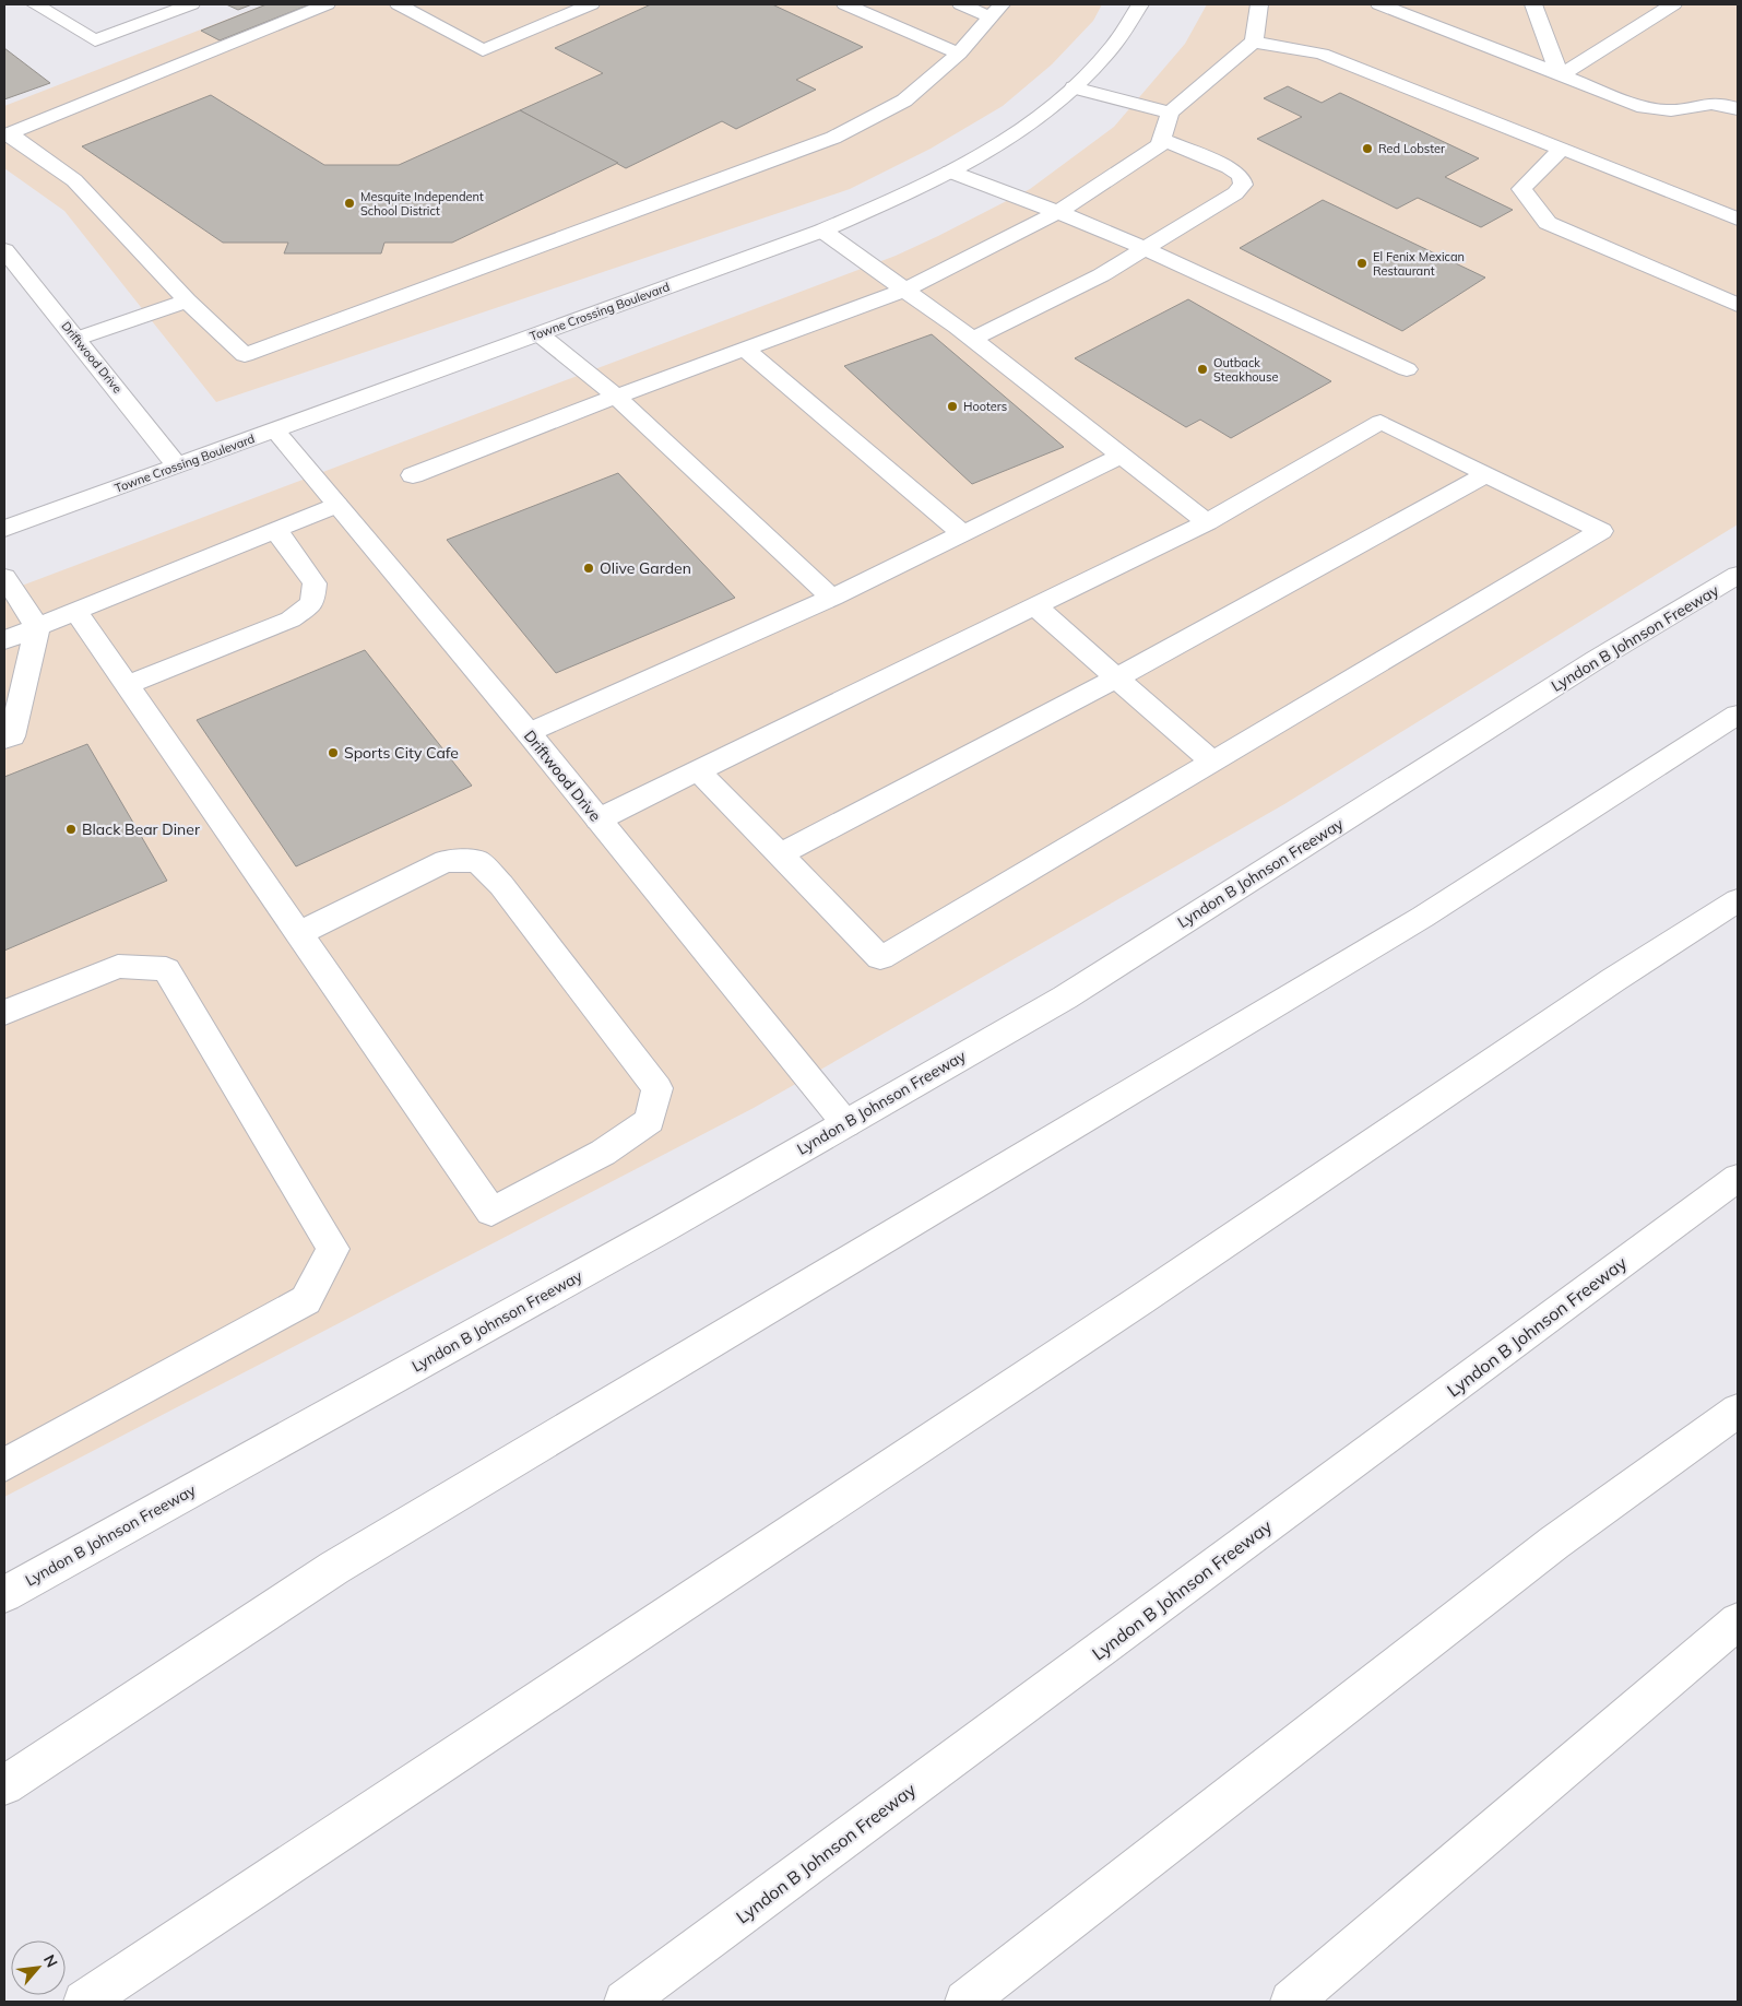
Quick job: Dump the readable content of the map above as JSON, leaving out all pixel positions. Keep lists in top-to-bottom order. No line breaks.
{"streets":{"main road":["Towne Crossing Boulevard","Driftwood Drive","Lyndon B Johnson Freeway"]},"crossings":[["Towne Crossing Boulevard","Driftwood Drive"],["Driftwood Drive","Lyndon B Johnson Freeway"]],"places":["Red Lobster","Mesquite Independent School District","El Fenix Mexican Restaurant","Outback Steakhouse","Hooters","Olive Garden","Sports City Cafe","Black Bear Diner"],"north":"top right"}
